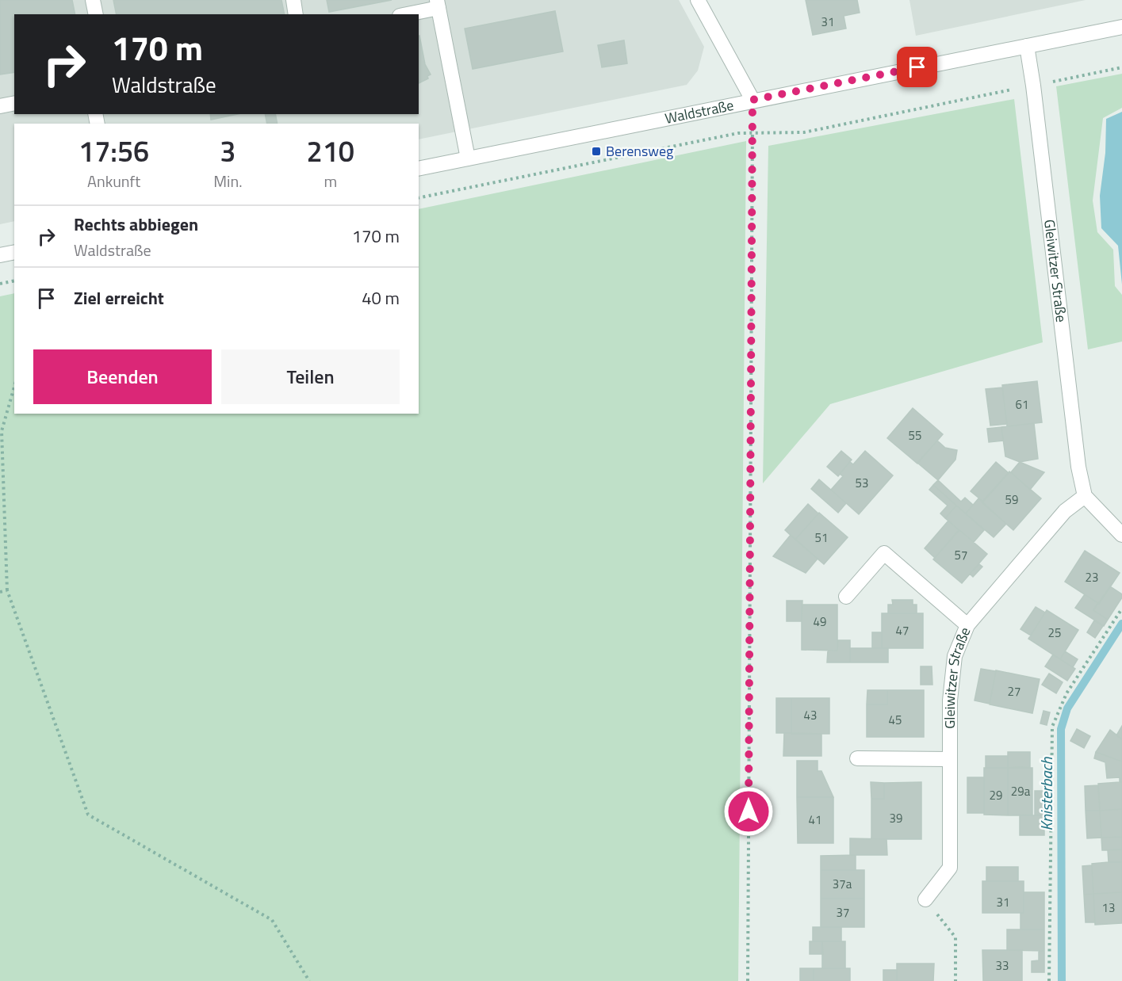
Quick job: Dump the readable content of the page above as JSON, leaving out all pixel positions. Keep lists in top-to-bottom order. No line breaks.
{"streets":{"street":["Waldstraße","Gleiwitzer Straße"]},"crossings":[["Waldstraße","Gleiwitzer Straße"]],"water":["Knisterbach"],"places":{"transit":["Berensweg"]},"house_numbers":["31","61","55","53","59","51","57","23","49","47","25","27","43","45","29a","29","39","41","37a","31","13","37","33"],"page":{"turn":["170 m","Waldstraße"],"eta":["17:56","Ankunft","3","Min.","210","m"],"list":[{"name":"Rechts abbiegen","note":"Waldstraße","value":"170 m"},{"name":"Ziel erreicht","value":"40 m"}],"buttons":["Beenden","Teilen"]}}
